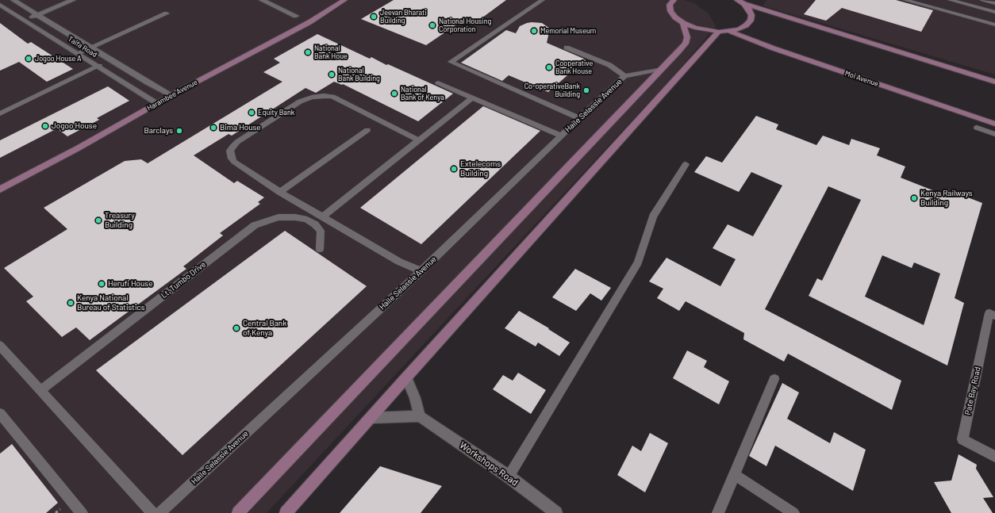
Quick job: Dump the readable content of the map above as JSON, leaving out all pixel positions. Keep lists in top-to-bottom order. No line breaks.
{"streets":{"main road":["Moi Avenue","Harambee Avenue"],"street":["Taifa Road","Workshops Road"],"lane":["Haile Selassie Avenue","Lt. Tumbo Drive","Pate Bay Road"]},"crossings":[["Taifa Road","Harambee Avenue"]],"places":["Jeevan Bharati Building","National Housing Corporation","Memorial Museum","National Bank Houe","Jogoo House A","Cooperative Bank House","National Bank Building","Co-operativeBank Building","National Bank of Kenya","Equity Bank","Jogoo House","Bima House","Barclays","Extelecoms Building","Kenya Railways Building","Treasury Building","Herufi House","Kenya National Bureau of Statistics","Central Bank of Kenya"]}
